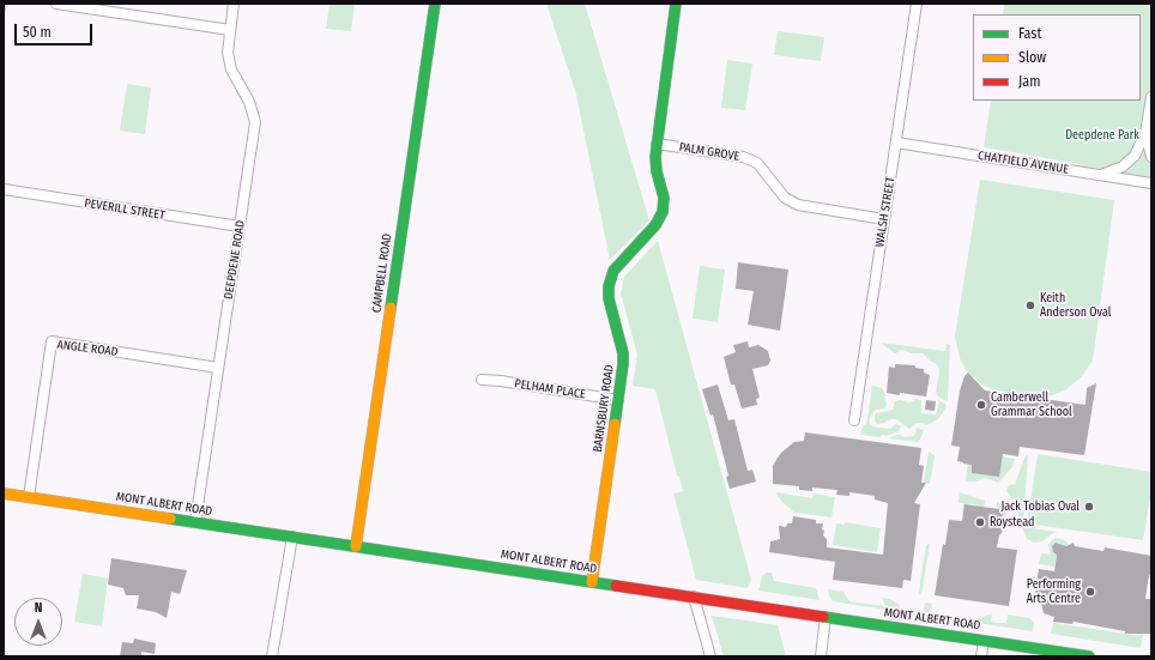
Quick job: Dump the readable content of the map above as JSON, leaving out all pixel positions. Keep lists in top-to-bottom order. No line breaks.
{"streets":{"street":["PALM GROVE","CHATFIELD AVENUE","PEVERILL STREET","WALSH STREET","DEEPDENE ROAD","CAMPBELL ROAD","ANGLE ROAD","PELHAM PLACE","BARNSBURY ROAD","MONT ALBERT ROAD"]},"crossings":[["PALM GROVE","WALSH STREET"],["PALM GROVE","BARNSBURY ROAD"],["CHATFIELD AVENUE","WALSH STREET"],["PEVERILL STREET","DEEPDENE ROAD"],["DEEPDENE ROAD","ANGLE ROAD"],["DEEPDENE ROAD","MONT ALBERT ROAD"],["CAMPBELL ROAD","MONT ALBERT ROAD"],["ANGLE ROAD","MONT ALBERT ROAD"],["PELHAM PLACE","BARNSBURY ROAD"],["BARNSBURY ROAD","MONT ALBERT ROAD"]],"parks":["Deepdene Park"],"places":["Keith Anderson Oval","Camberwell Grammar School","Jack Tobias Oval","Roystead","Performing Arts Centre"],"legend":["Fast","Slow","Jam"],"scale_bar":"50 m","north":"top"}
